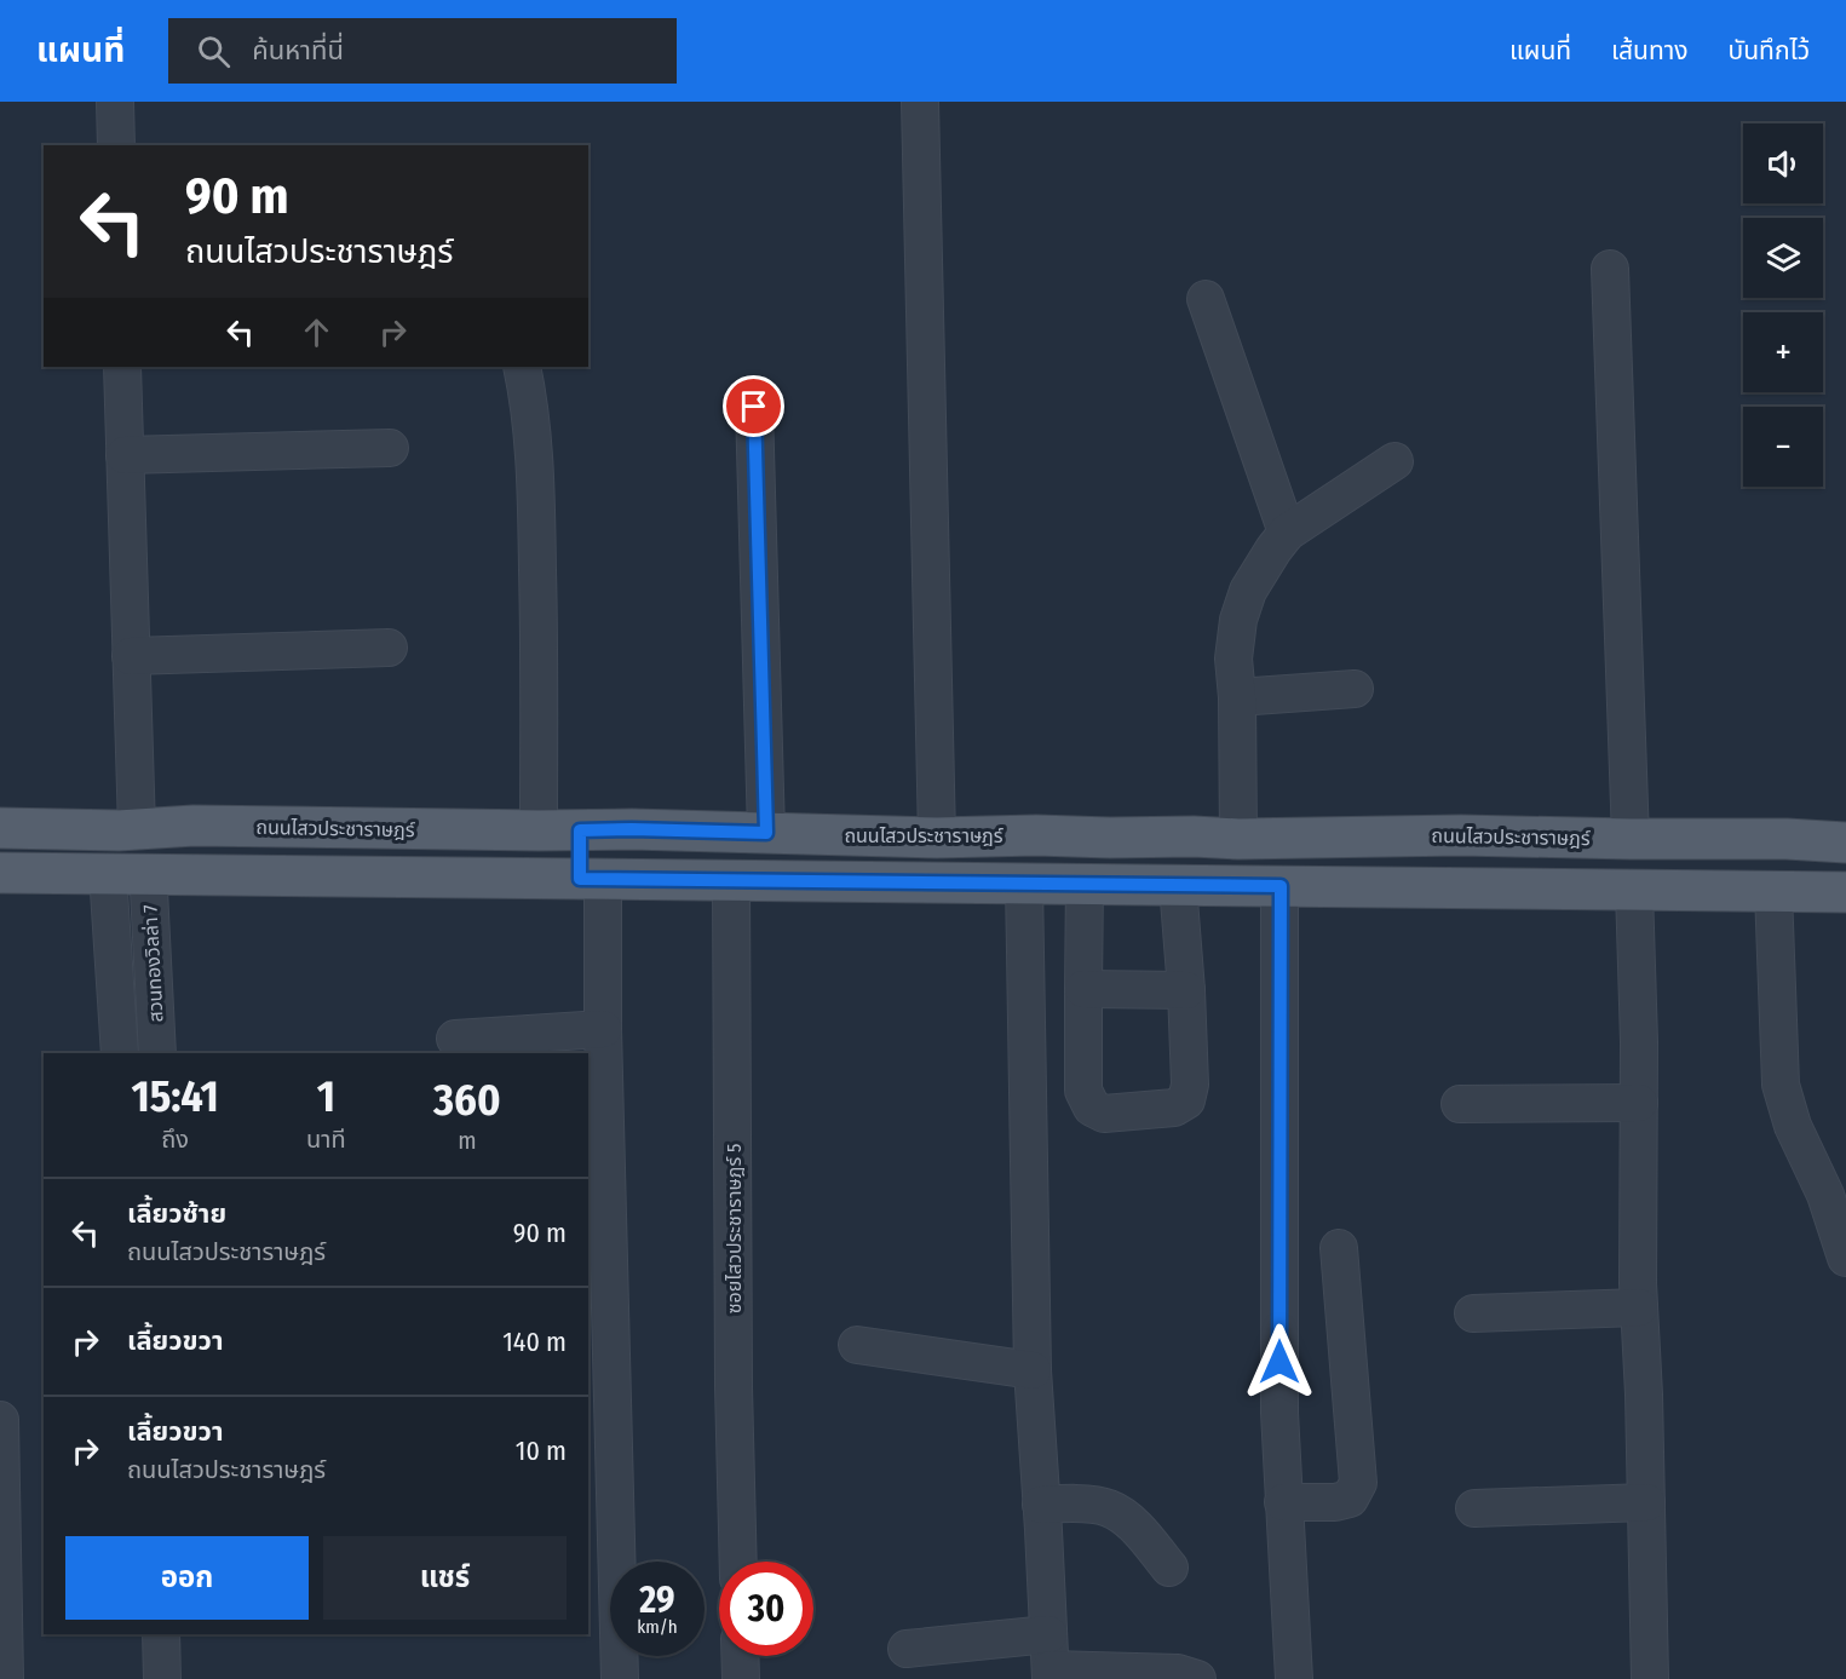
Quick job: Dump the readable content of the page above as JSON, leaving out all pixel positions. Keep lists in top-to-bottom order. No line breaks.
{"streets":{"main road":["ถนนไสวประชาราษฎร์"],"street":["สวนทองวิลล่า 7","ซอยไสวประชาราษฎร์ 5"]},"page":{"header":"แผนที่","search":"ค้นหาที่นี่","nav":["แผนที่","เส้นทาง","บันทึกไว้"],"map_buttons":["+","−"],"turn":["90 m","ถนนไสวประชาราษฎร์"],"eta":["15:41","ถึง","1","นาที","360","m"],"list":[{"name":"เลี้ยวซ้าย","note":"ถนนไสวประชาราษฎร์","value":"90 m"},{"name":"เลี้ยวขวา","value":"140 m"},{"name":"เลี้ยวขวา","note":"ถนนไสวประชาราษฎร์","value":"10 m"}],"buttons":["ออก","แชร์"],"speed":"29 km/h","limit":"30"}}
